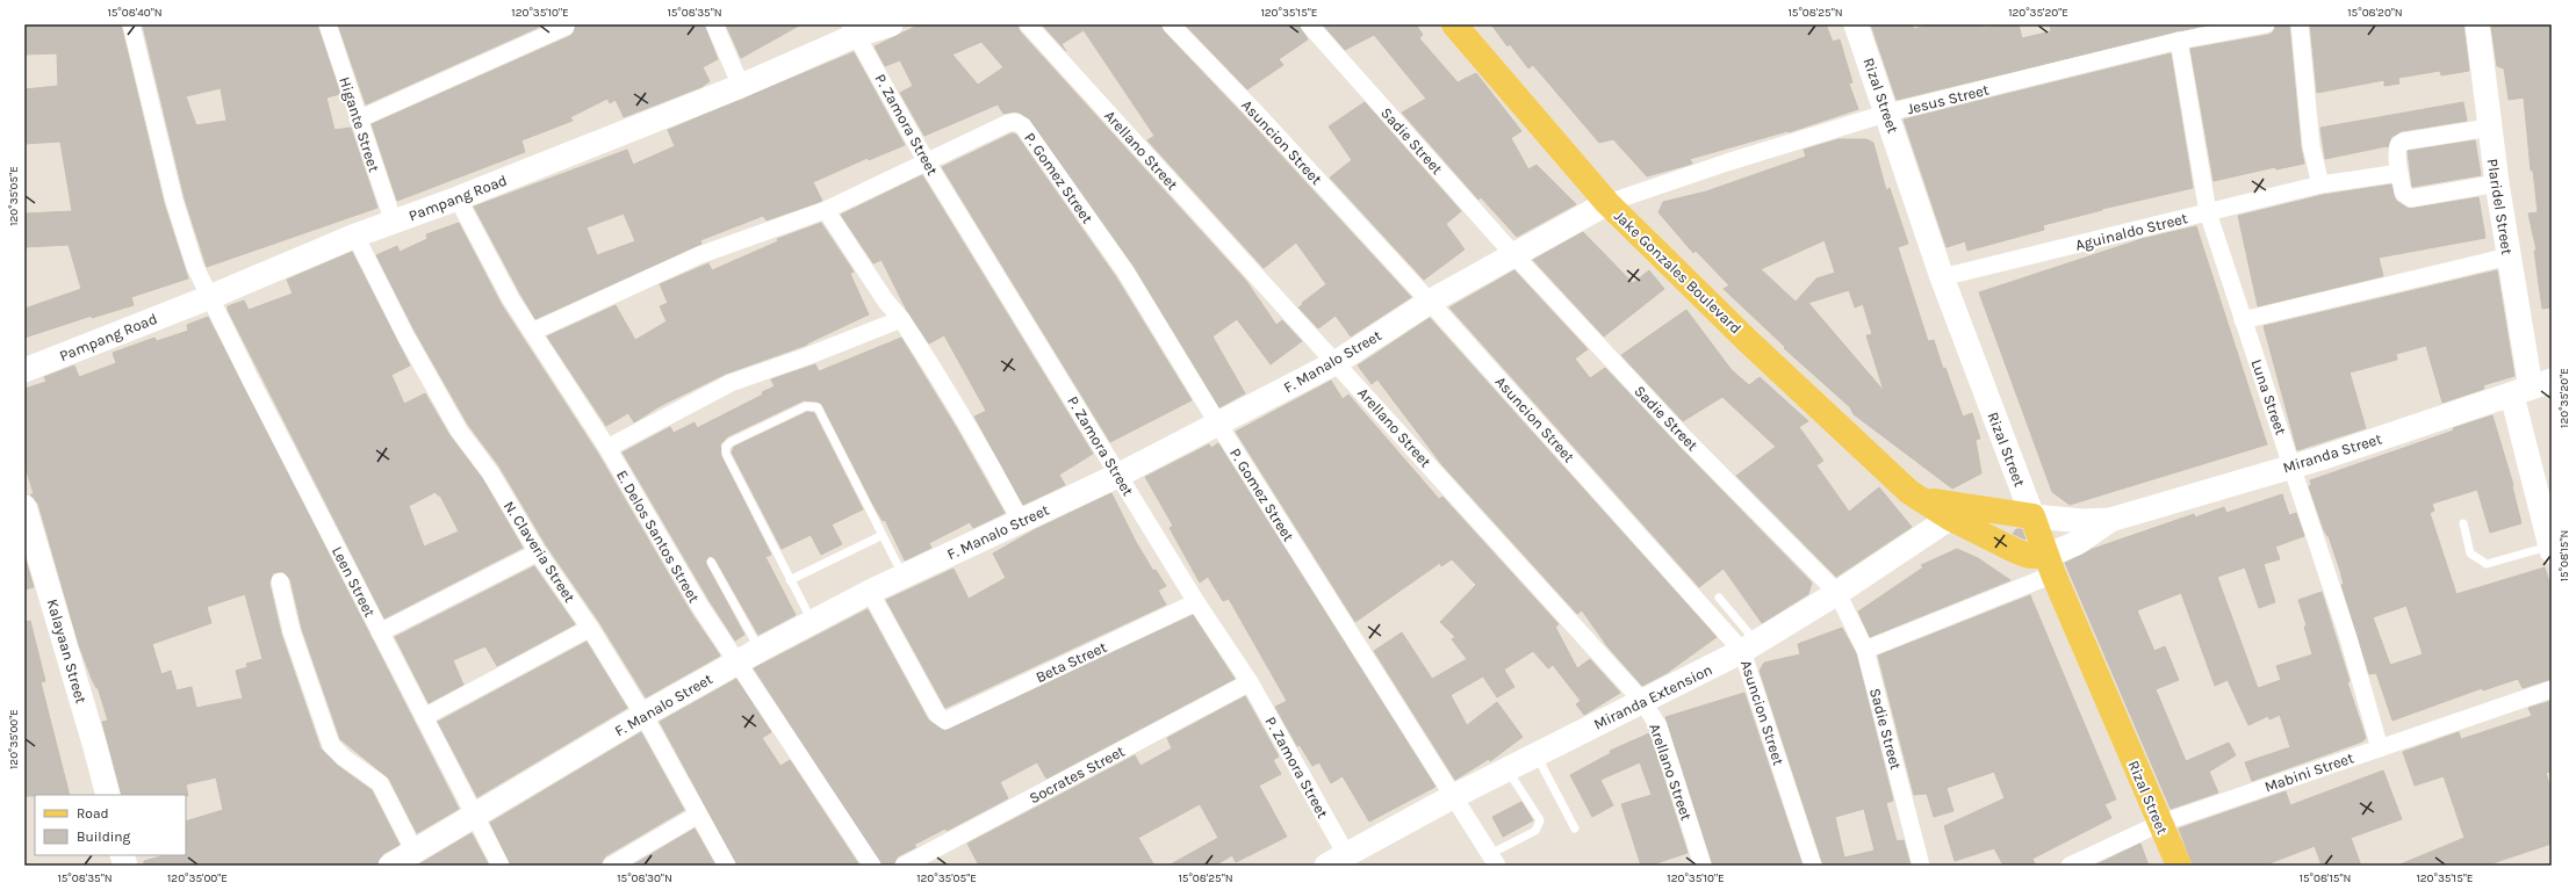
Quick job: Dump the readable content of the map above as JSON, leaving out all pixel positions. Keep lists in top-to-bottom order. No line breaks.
{"streets":{"main road":["Rizal Street","Jake Gonzales Boulevard"],"street":["Jesus Street","Higante Street","P. Zamora Street","Sadie Street","Asuncion Street","Arellano Street","P. Gomez Street","Pampang Road","Plaridel Street","Aguinaldo Street","F. Manalo Street","Luna Street","Miranda Street","E. Delos Santos Street","N. Claveria Street","Leen Street","Kalayaan Street","Beta Street","Miranda Extension","Mabini Street","Socrates Street"]},"crossings":[["Rizal Street","Jesus Street"],["Rizal Street","Aguinaldo Street"],["Rizal Street","Jake Gonzales Boulevard"],["Rizal Street","Miranda Street"],["Rizal Street","Mabini Street"],["Jesus Street","Jake Gonzales Boulevard"],["Jesus Street","F. Manalo Street"],["Jesus Street","Luna Street"],["Higante Street","Pampang Road"],["P. Zamora Street","P. Gomez Street"],["P. Zamora Street","Pampang Road"],["P. Zamora Street","F. Manalo Street"],["P. Zamora Street","Beta Street"],["P. Zamora Street","Miranda Extension"],["P. Zamora Street","Socrates Street"],["Sadie Street","F. Manalo Street"],["Sadie Street","Miranda Extension"],["Asuncion Street","F. Manalo Street"],["Asuncion Street","Miranda Extension"],["Arellano Street","F. Manalo Street"],["Arellano Street","Miranda Extension"],["P. Gomez Street","F. Manalo Street"],["P. Gomez Street","Miranda Extension"],["Pampang Road","E. Delos Santos Street"],["Pampang Road","N. Claveria Street"],["Pampang Road","Leen Street"],["Plaridel Street","Miranda Street"],["Aguinaldo Street","Luna Street"],["Jake Gonzales Boulevard","F. Manalo Street"],["Jake Gonzales Boulevard","Miranda Street"],["Jake Gonzales Boulevard","Miranda Extension"],["F. Manalo Street","E. Delos Santos Street"],["F. Manalo Street","N. Claveria Street"],["F. Manalo Street","Leen Street"],["F. Manalo Street","Beta Street"],["Luna Street","Miranda Street"],["Luna Street","Mabini Street"]],"legend":["Road","Building"],"coordinates":["15°08'40\"N","120°35'10\"E","15°08'35\"N","120°35'15\"E","15°08'25\"N","120°35'20\"E","15°08'20\"N","120°35'05\"E","15°08'15\"N","120°35'00\"E","15°08'30\"N"]}
